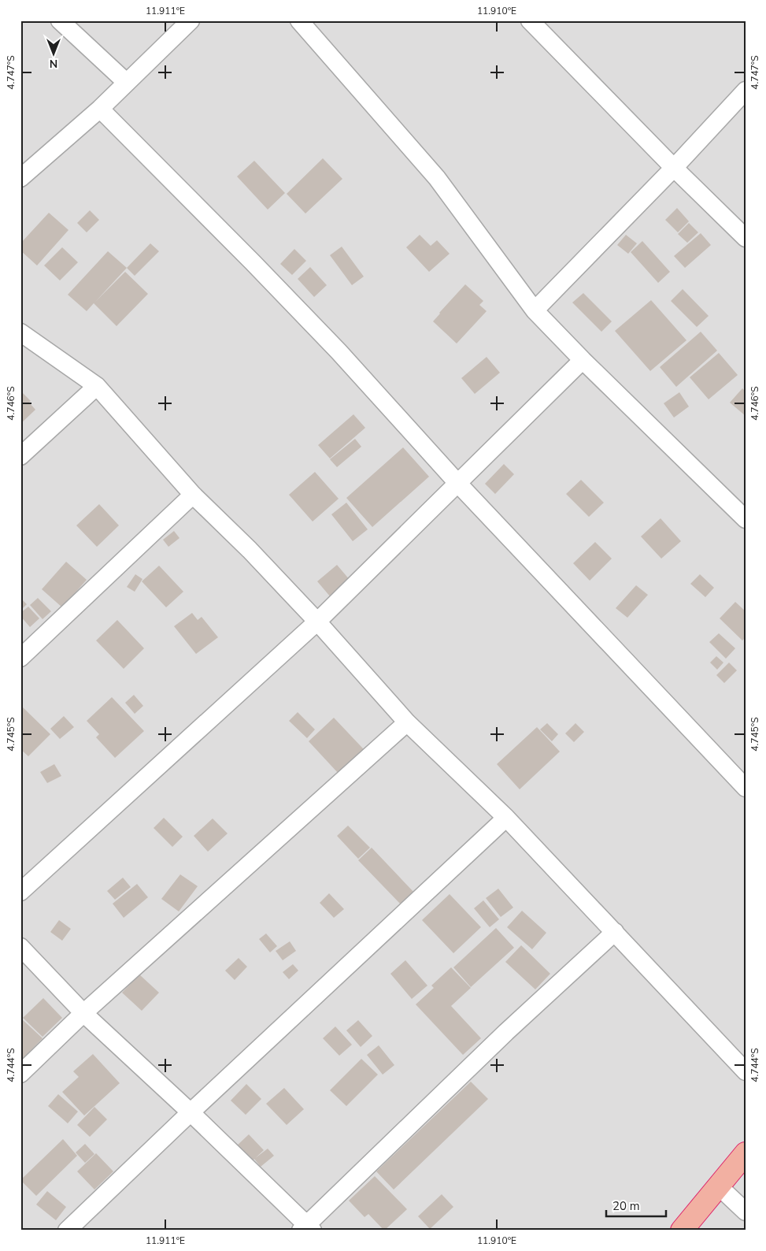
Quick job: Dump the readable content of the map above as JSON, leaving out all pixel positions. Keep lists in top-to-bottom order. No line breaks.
{"scale_bar":"20 m","north":"bottom","coordinates":["11.911°E","11.910°E","4.747°S","4.746°S","4.745°S","4.744°S"]}
